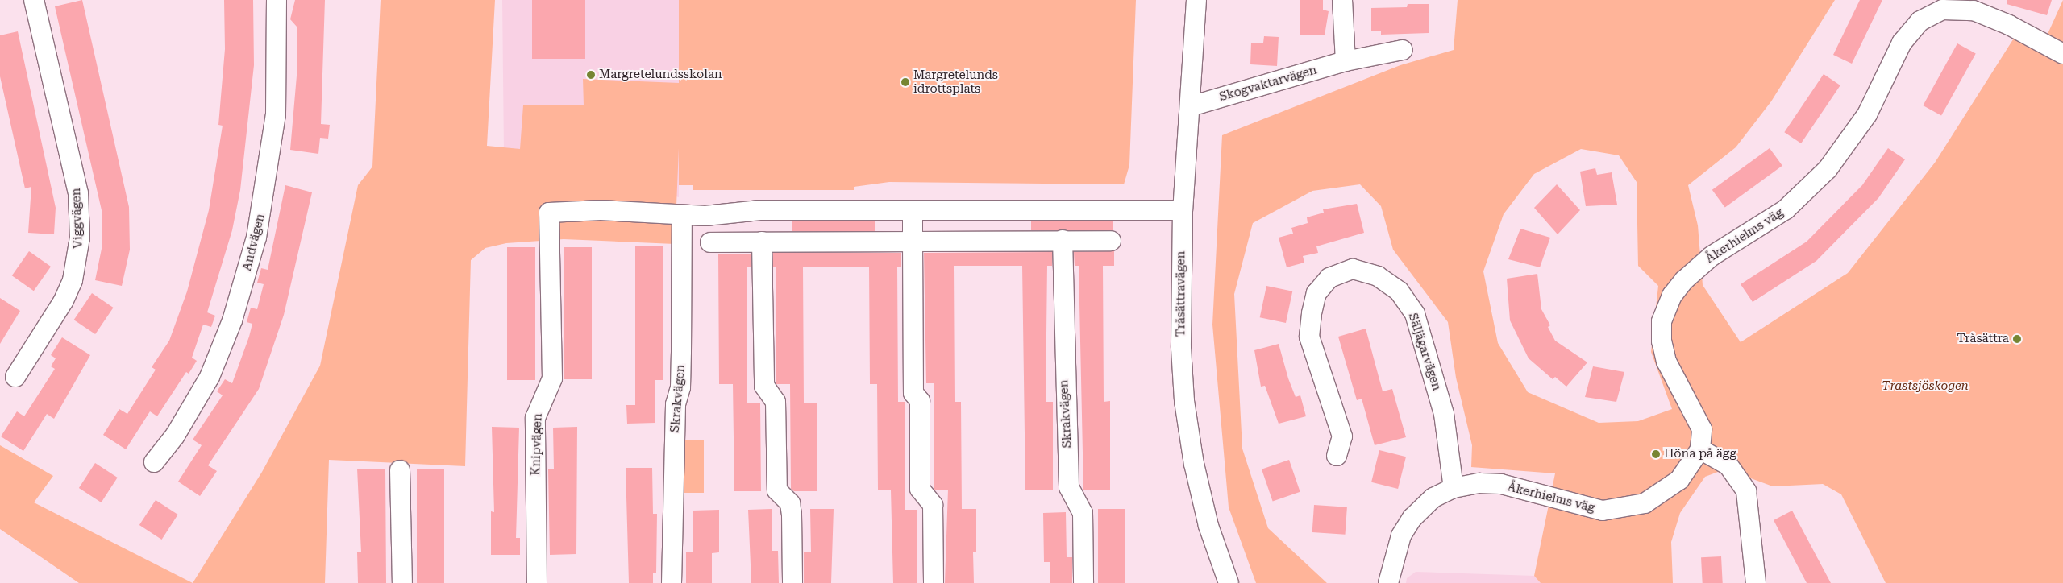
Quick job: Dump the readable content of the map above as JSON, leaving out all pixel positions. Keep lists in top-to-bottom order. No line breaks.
{"streets":{"street":["Skogvaktarvägen","Viggvägen","Åkerhielms väg","Andvägen","Tråsättravägen","Säljägarvägen","Skrakvägen","Knipvägen"]},"crossings":[["Skogvaktarvägen","Tråsättravägen"],["Åkerhielms väg","Säljägarvägen"],["Skrakvägen","Knipvägen"]],"parks":["Trastsjöskogen"],"places":["Margretelundsskolan","Margretelunds idrottsplats","Tråsättra","Höna på ägg"]}
